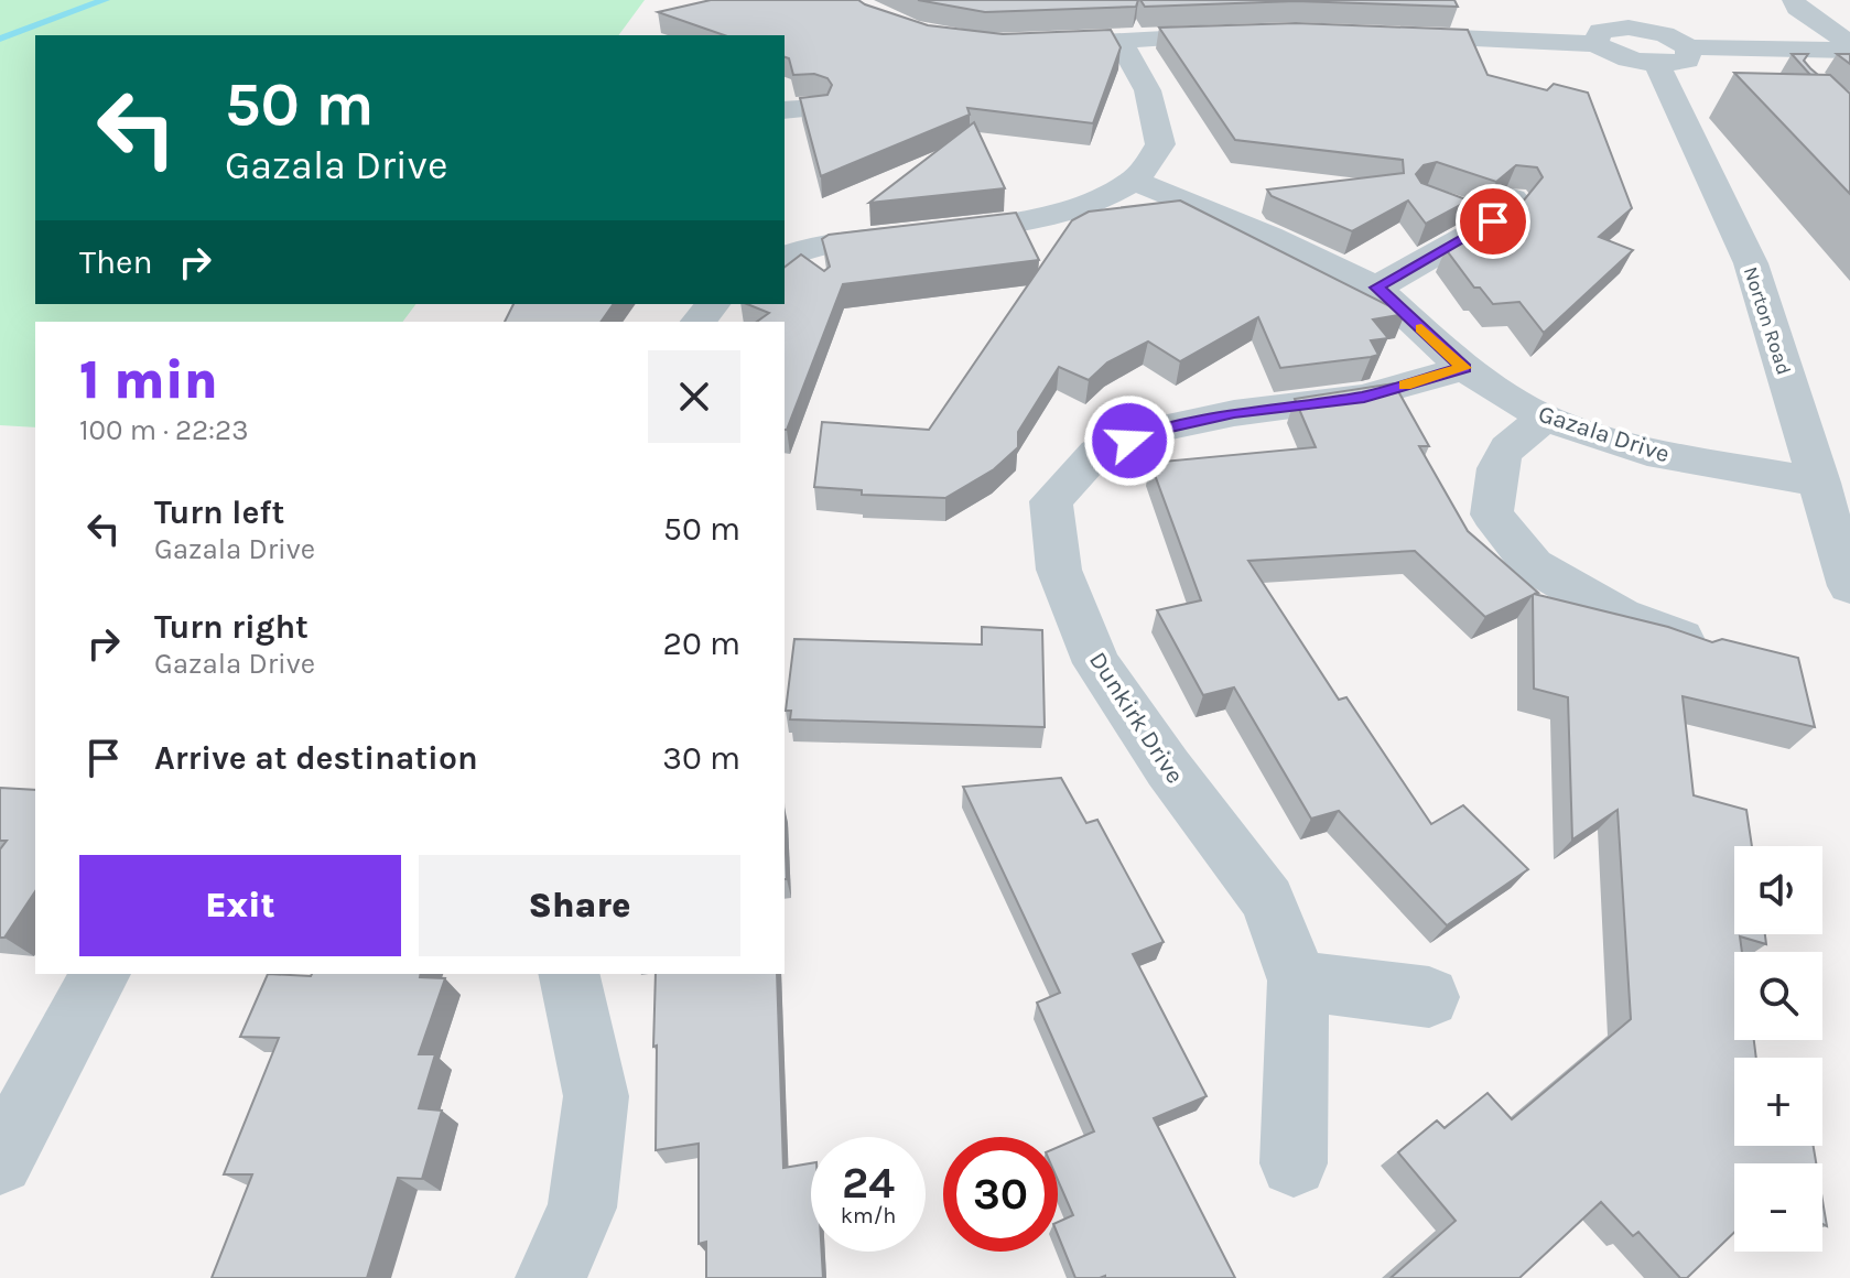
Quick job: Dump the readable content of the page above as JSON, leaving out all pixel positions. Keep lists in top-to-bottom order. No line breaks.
{"streets":{"street":["Norton Road","Gazala Drive","Dunkirk Drive"]},"crossings":[["Norton Road","Gazala Drive"],["Gazala Drive","Dunkirk Drive"]],"page":{"turn":["50 m","Gazala Drive"],"then":"Then","heading":["1 min","100 m · 22:23"],"list":[{"name":"Turn left","note":"Gazala Drive","value":"50 m"},{"name":"Turn right","note":"Gazala Drive","value":"20 m"},{"name":"Arrive at destination","value":"30 m"}],"buttons":["Exit","Share"],"map_buttons":["+","−"],"speed":"24 km/h","limit":"30"}}
